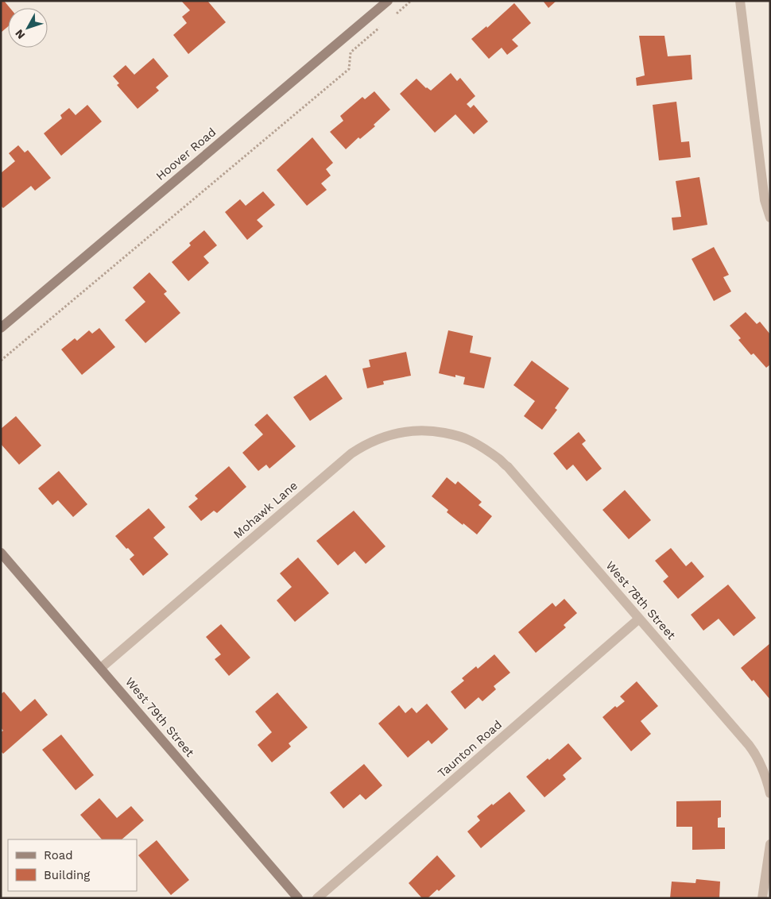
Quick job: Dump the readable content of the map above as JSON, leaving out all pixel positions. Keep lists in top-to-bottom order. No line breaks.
{"streets":{"street":["Hoover Road","Mohawk Lane","West 78th Street","West 79th Street","Taunton Road"]},"crossings":[["Mohawk Lane","West 78th Street"],["Mohawk Lane","West 79th Street"],["West 78th Street","Taunton Road"]],"legend":["Road","Building"],"north":"bottom left"}
